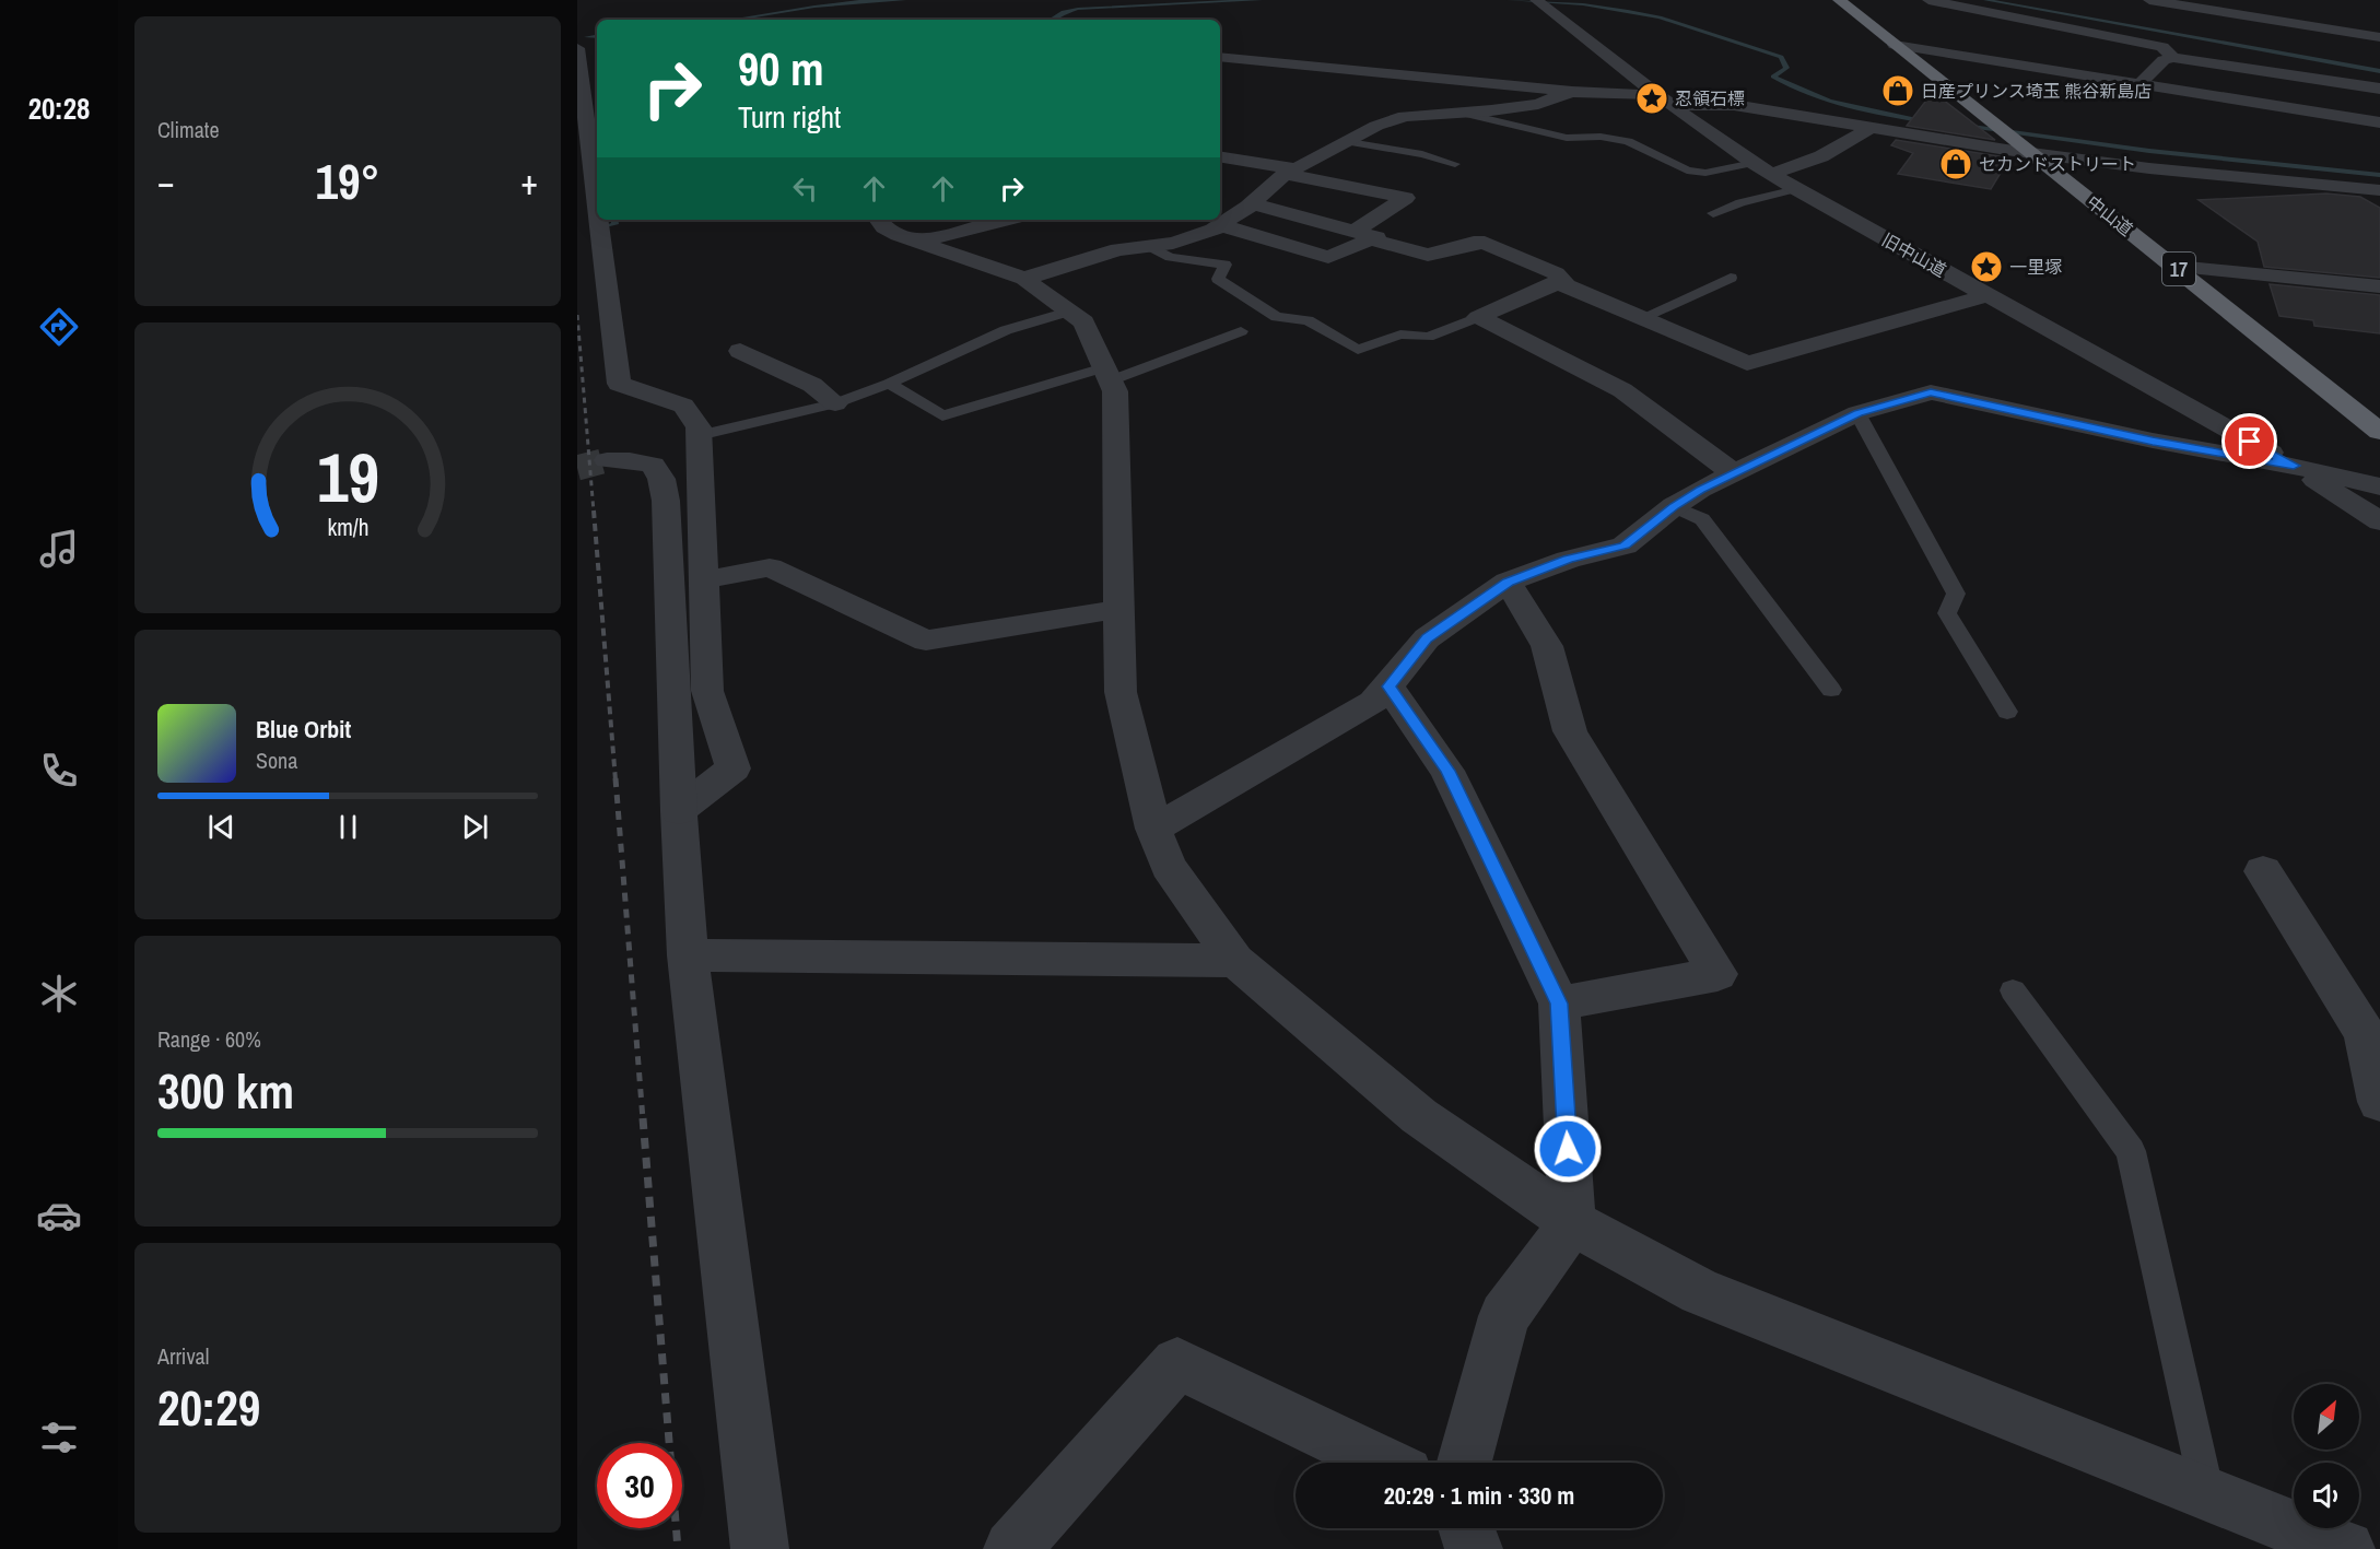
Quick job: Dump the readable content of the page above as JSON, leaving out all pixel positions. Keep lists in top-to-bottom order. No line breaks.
{"streets":{"highway":["中山道","17"],"street":["旧中山道"]},"places":{"shop":["日産プリンス埼玉 熊谷新島店","セカンドストリート"],"place":["忍領石標","一里塚"]},"north":"top right","page":{"tabs":"20:28","tile":["Climate",["Range · 60%","300 km"],["Arrival","20:29"]],"turn":["90 m","Turn right"],"heat":["−","19°","+"],"song":["Blue Orbit","Sona"],"limit":"30","trip":"20:29 · 1 min · 330 m","gauge":["19","km/h"]}}
